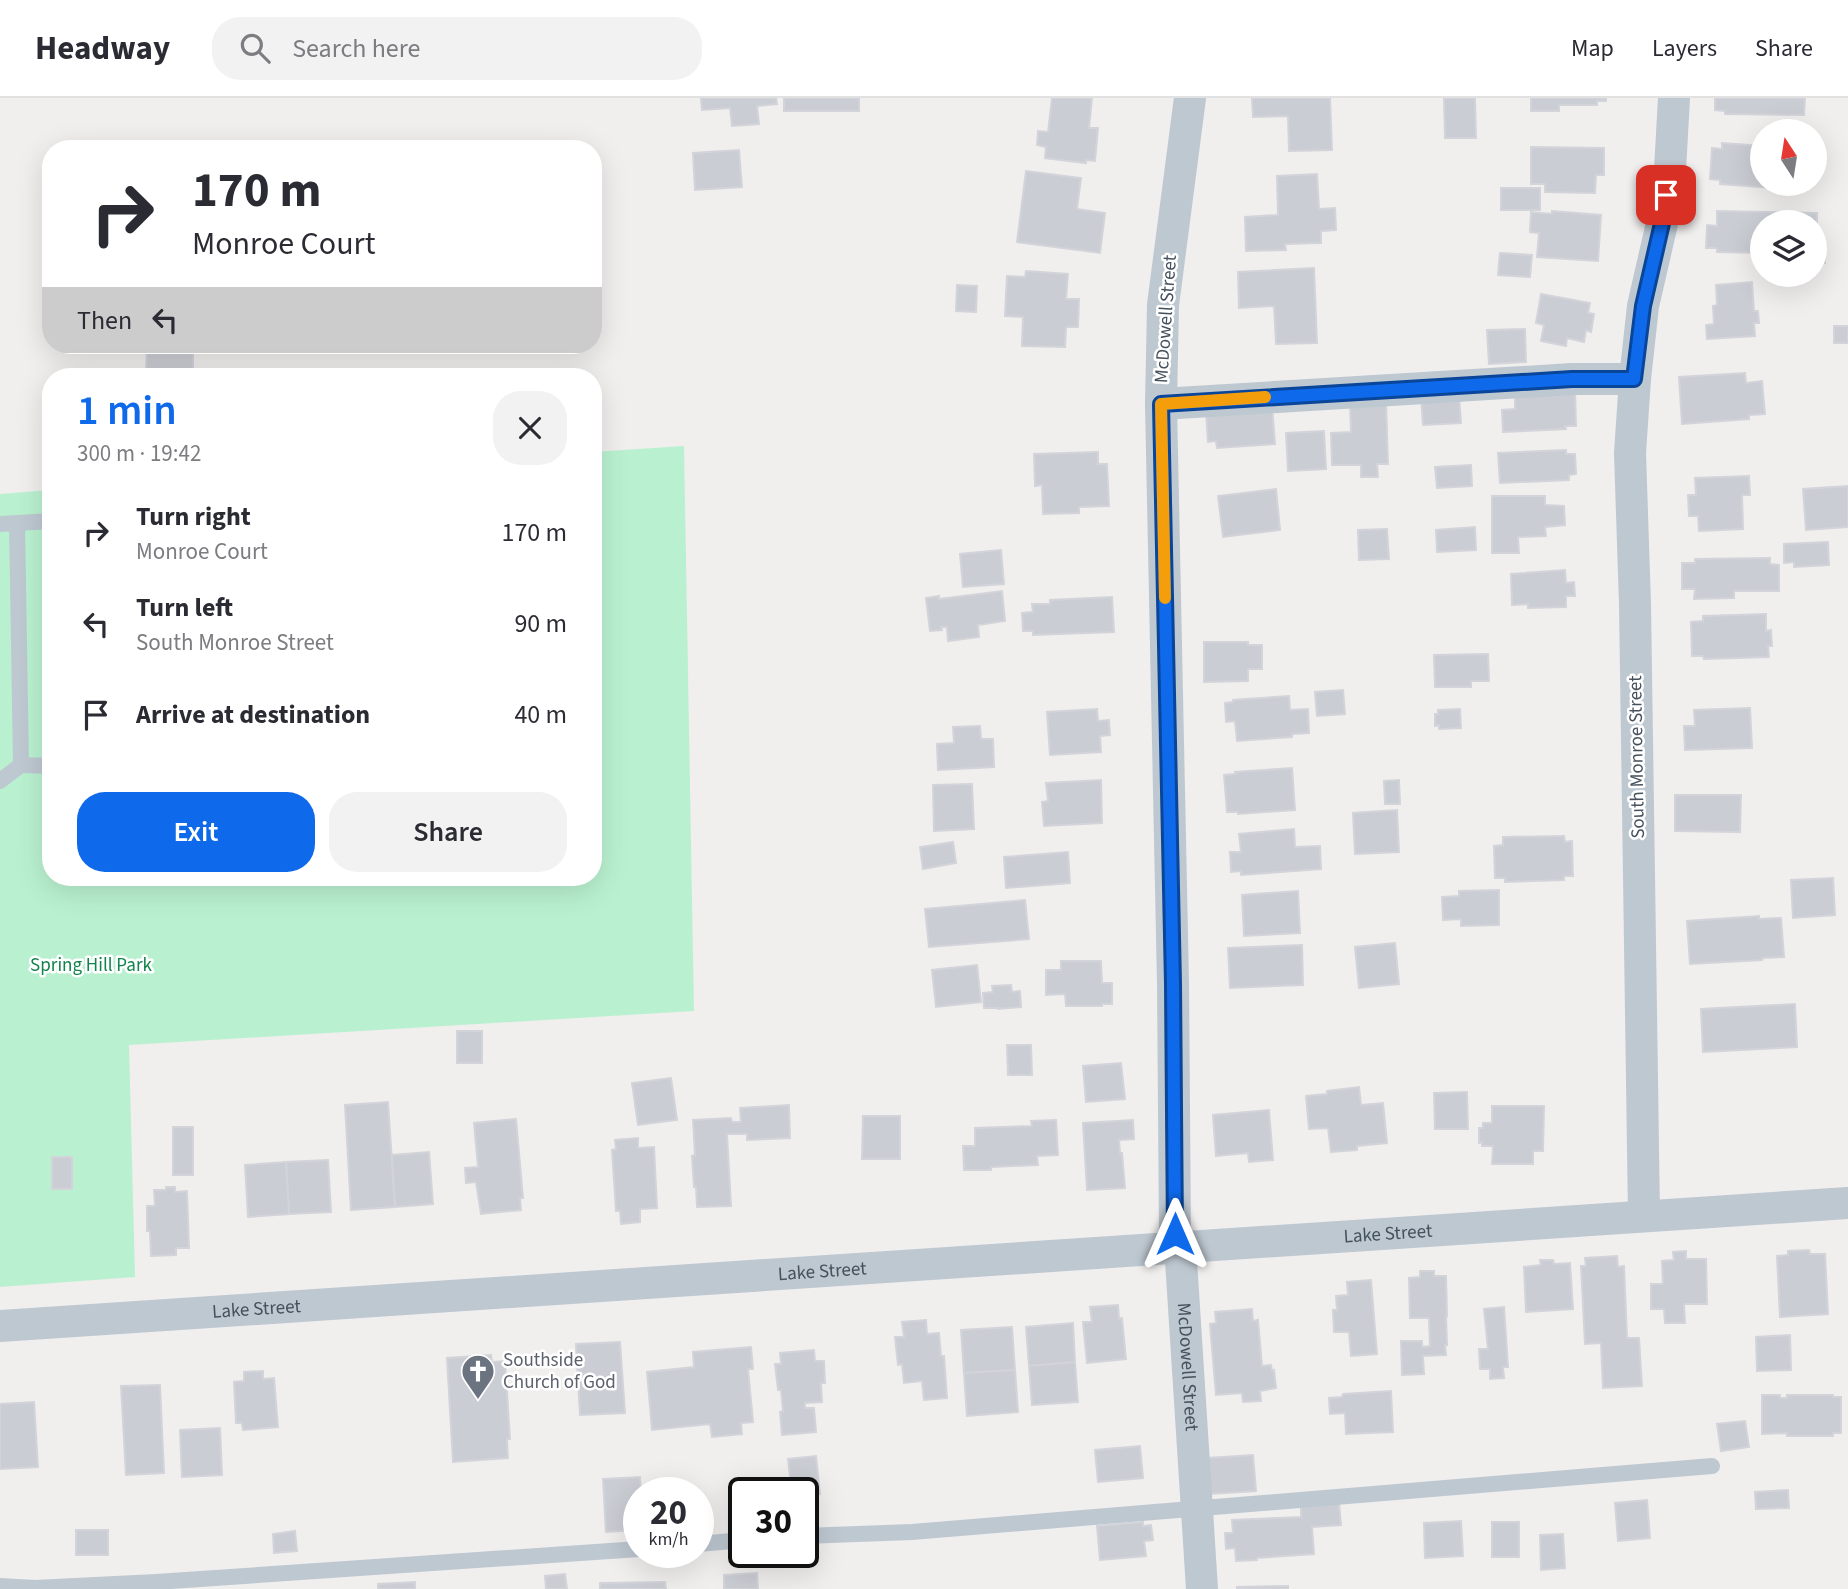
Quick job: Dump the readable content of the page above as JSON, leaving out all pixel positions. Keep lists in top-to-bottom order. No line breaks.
{"streets":{"street":["McDowell Street","South Monroe Street","Lake Street"]},"crossings":[["McDowell Street","Lake Street"],["South Monroe Street","Lake Street"]],"parks":["Spring Hill Park"],"places":{"church":["Southside Church of God"]},"north":"top","page":{"header":"Headway","search":"Search here","nav":["Map","Layers","Share"],"turn":["170 m","Monroe Court"],"then":"Then","heading":["1 min","300 m · 19:42"],"list":[{"name":"Turn right","note":"Monroe Court","value":"170 m"},{"name":"Turn left","note":"South Monroe Street","value":"90 m"},{"name":"Arrive at destination","value":"40 m"}],"buttons":["Exit","Share"],"speed":"20 km/h","limit":"30"}}
